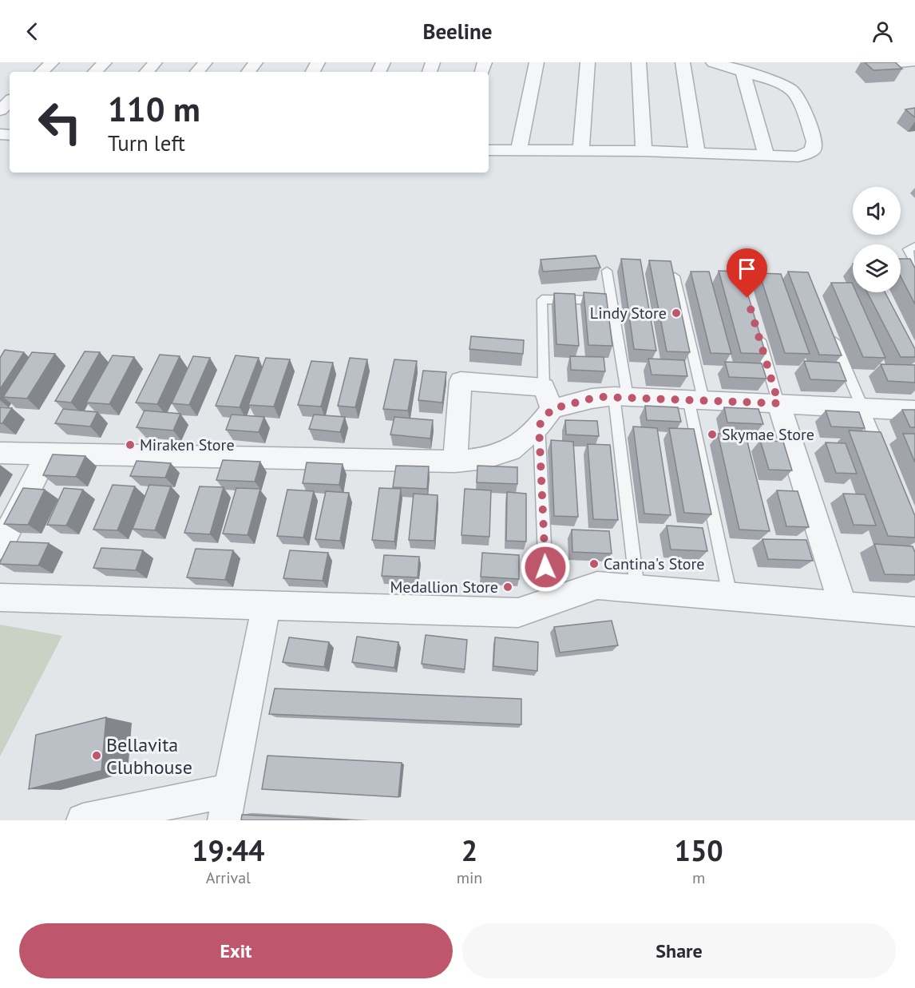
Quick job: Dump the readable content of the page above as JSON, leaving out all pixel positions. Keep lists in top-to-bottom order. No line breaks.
{"places":["Lindy Store","Skymae Store","Miraken Store","Cantina's Store","Medallion Store","Bellavita Clubhouse"],"page":{"header":"Beeline","turn":["110 m","Turn left"],"eta":["19:44","Arrival","2","min","150","m"],"buttons":["Exit","Share"]}}
